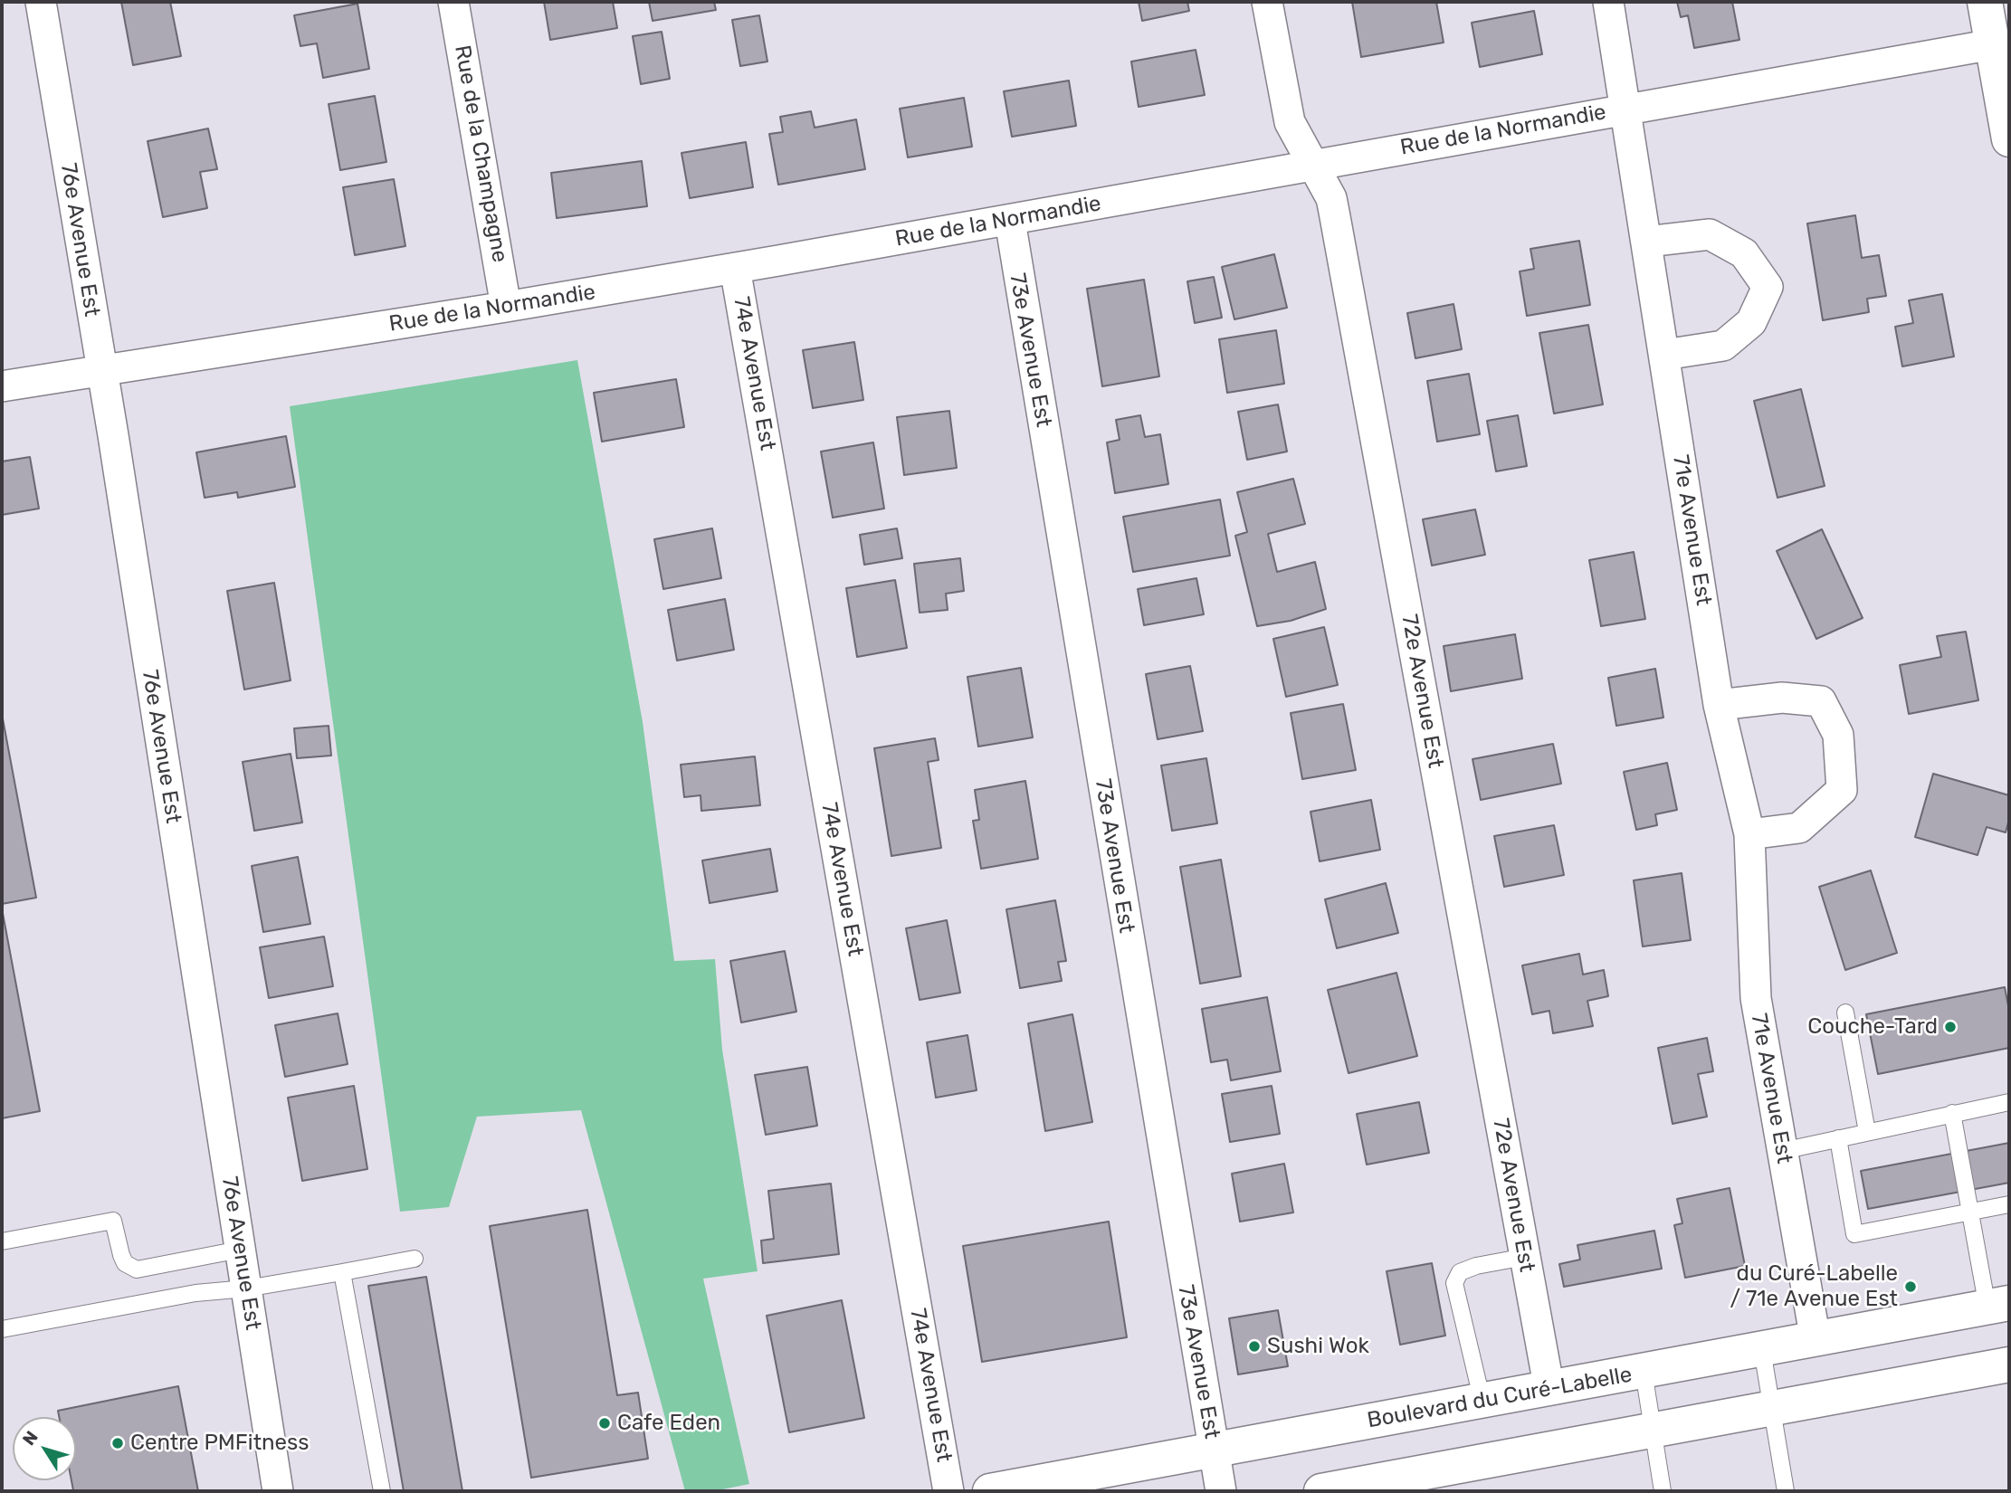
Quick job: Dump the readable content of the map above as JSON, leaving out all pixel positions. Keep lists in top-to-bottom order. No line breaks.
{"streets":{"main road":["Boulevard du Curé-Labelle"],"street":["Rue de la Normandie","Rue de la Champagne","76e Avenue Est","73e Avenue Est","74e Avenue Est","71e Avenue Est","72e Avenue Est"]},"crossings":[["Rue de la Normandie","Rue de la Champagne"],["Rue de la Normandie","76e Avenue Est"],["Rue de la Normandie","73e Avenue Est"],["Rue de la Normandie","74e Avenue Est"],["Rue de la Normandie","71e Avenue Est"],["Rue de la Normandie","72e Avenue Est"],["73e Avenue Est","Boulevard du Curé-Labelle"],["71e Avenue Est","Boulevard du Curé-Labelle"],["72e Avenue Est","Boulevard du Curé-Labelle"]],"places":["Couche-Tard","du Curé-Labelle / 71e Avenue Est","Sushi Wok","Cafe Eden","Centre PMFitness"],"north":"top left"}
